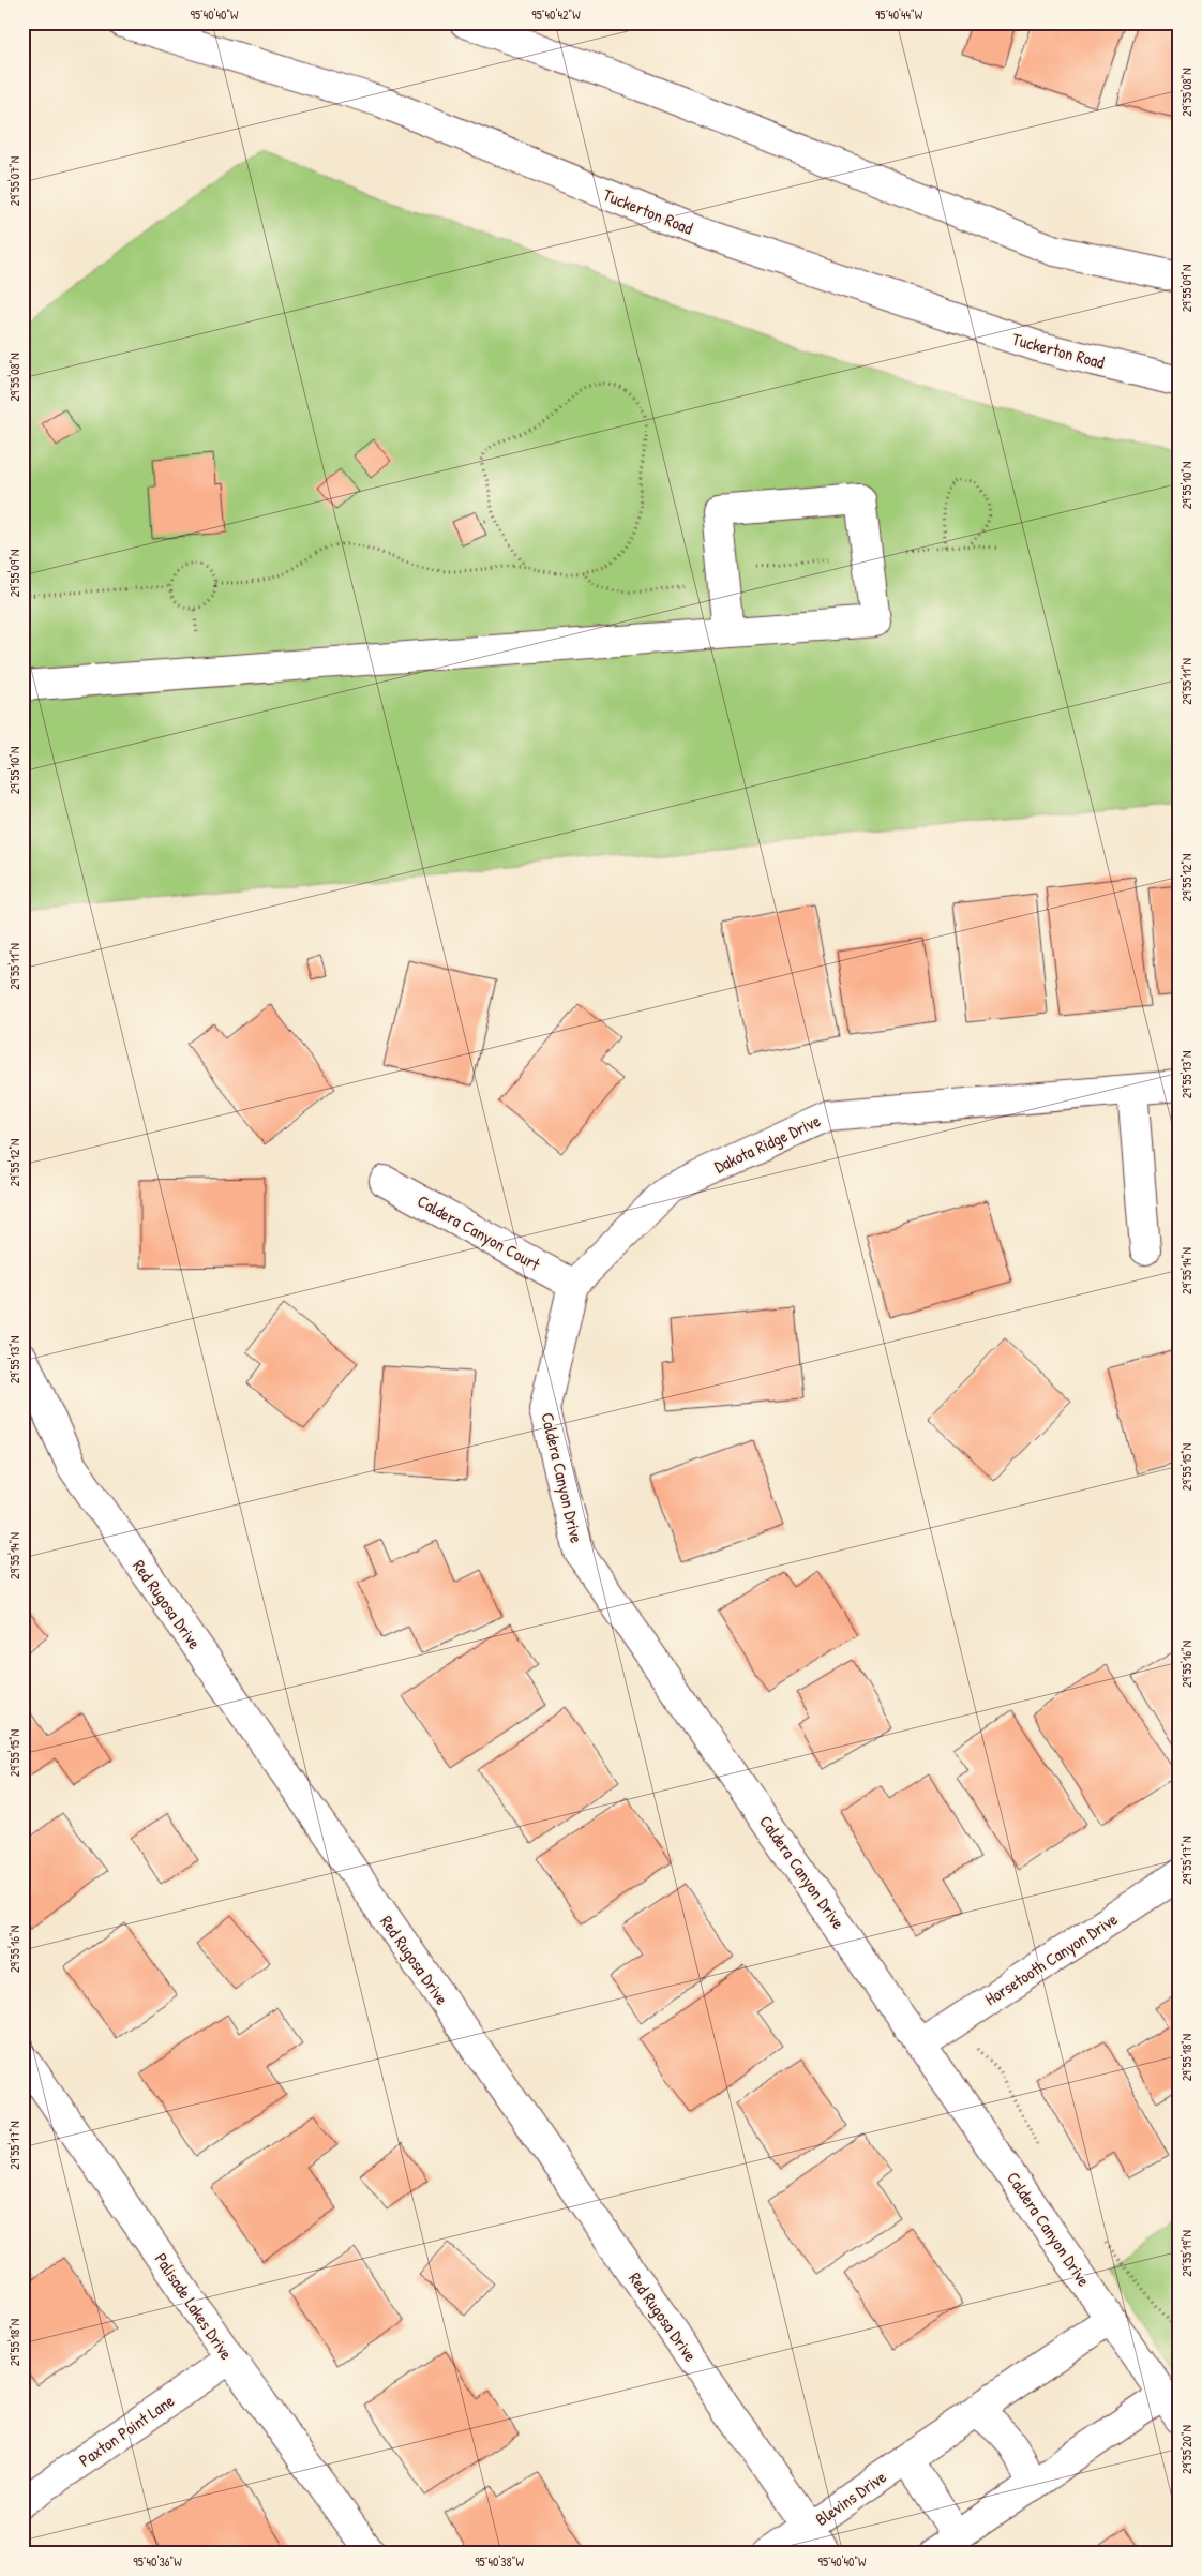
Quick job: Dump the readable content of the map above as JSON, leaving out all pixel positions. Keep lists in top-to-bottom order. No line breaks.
{"streets":{"street":["Tuckerton Road","Dakota Ridge Drive","Caldera Canyon Court","Caldera Canyon Drive","Red Rugosa Drive","Horsetooth Canyon Drive","Palisade Lakes Drive","Paxton Point Lane","Blevins Drive"]},"crossings":[["Dakota Ridge Drive","Caldera Canyon Court"],["Dakota Ridge Drive","Caldera Canyon Drive"],["Caldera Canyon Court","Caldera Canyon Drive"],["Caldera Canyon Drive","Horsetooth Canyon Drive"],["Caldera Canyon Drive","Blevins Drive"],["Red Rugosa Drive","Blevins Drive"],["Palisade Lakes Drive","Paxton Point Lane"]],"coordinates":["95°40'40\"W","95°40'42\"W","95°40'44\"W","29°55'08\"N","29°55'07\"N","29°55'09\"N","29°55'10\"N","29°55'11\"N","29°55'12\"N","29°55'13\"N","29°55'14\"N","29°55'15\"N","29°55'16\"N","29°55'17\"N","29°55'18\"N","29°55'19\"N","29°55'20\"N","95°40'36\"W","95°40'38\"W"]}
